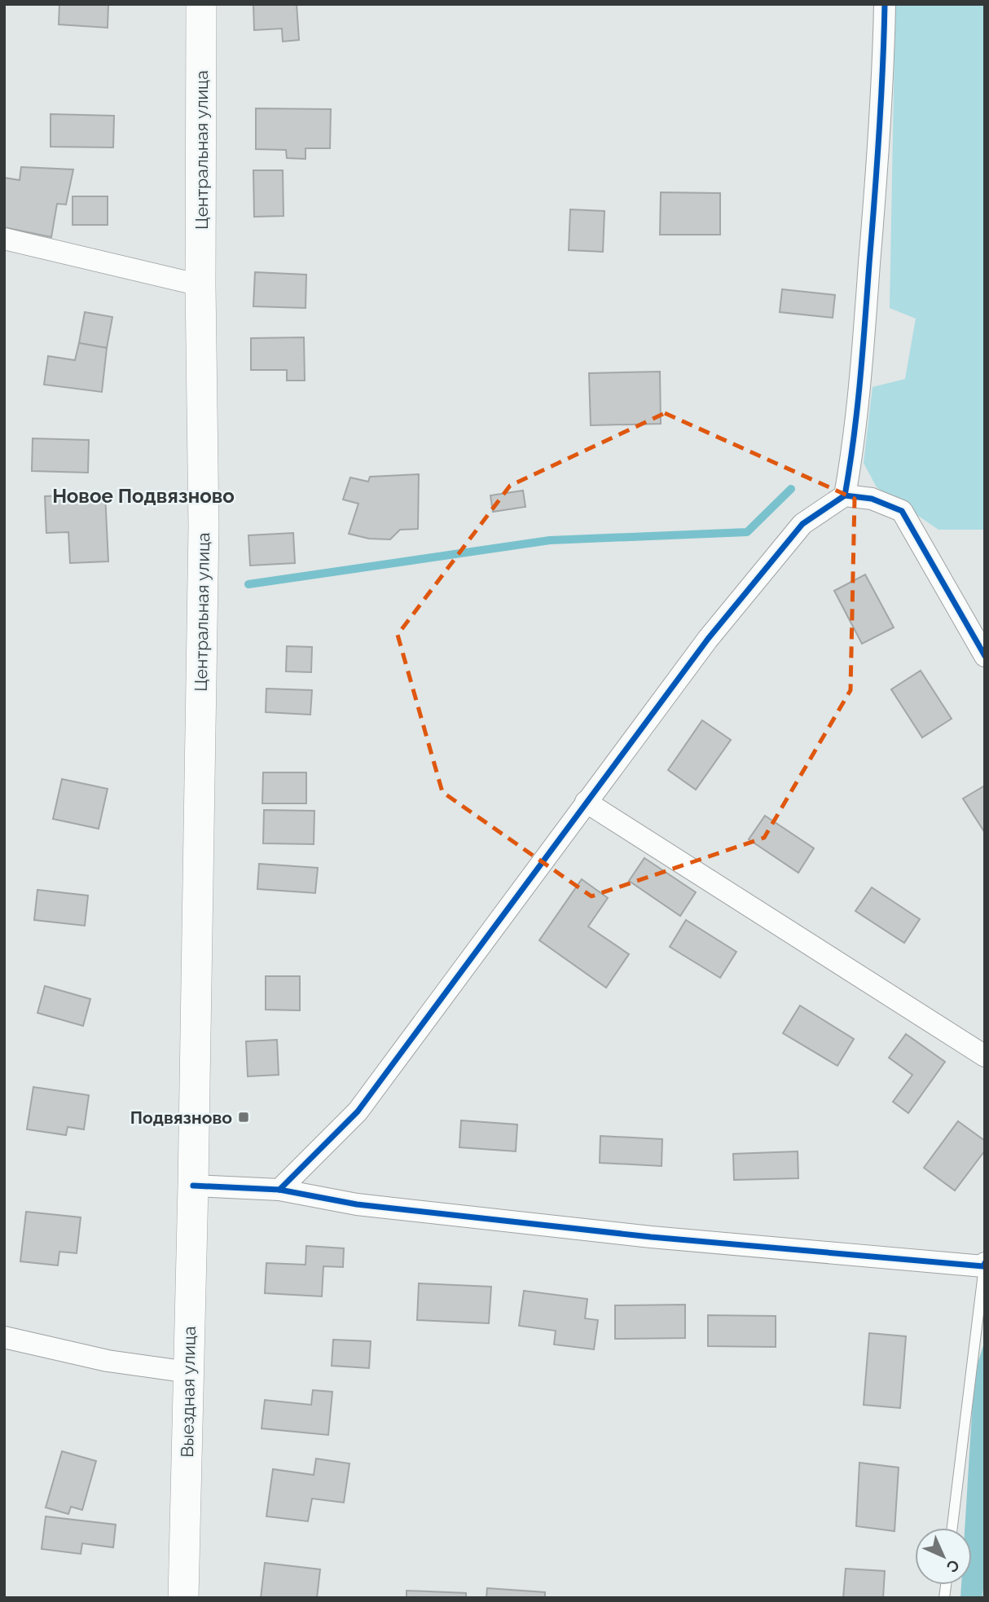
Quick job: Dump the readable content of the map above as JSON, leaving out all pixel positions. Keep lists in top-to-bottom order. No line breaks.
{"streets":{"main road":["Центральная улица","Выездная улица"]},"crossings":[["Центральная улица","Выездная улица"]],"districts":["Новое Подвязново"],"places":{"transit":["Подвязново"]},"north":"bottom right"}
